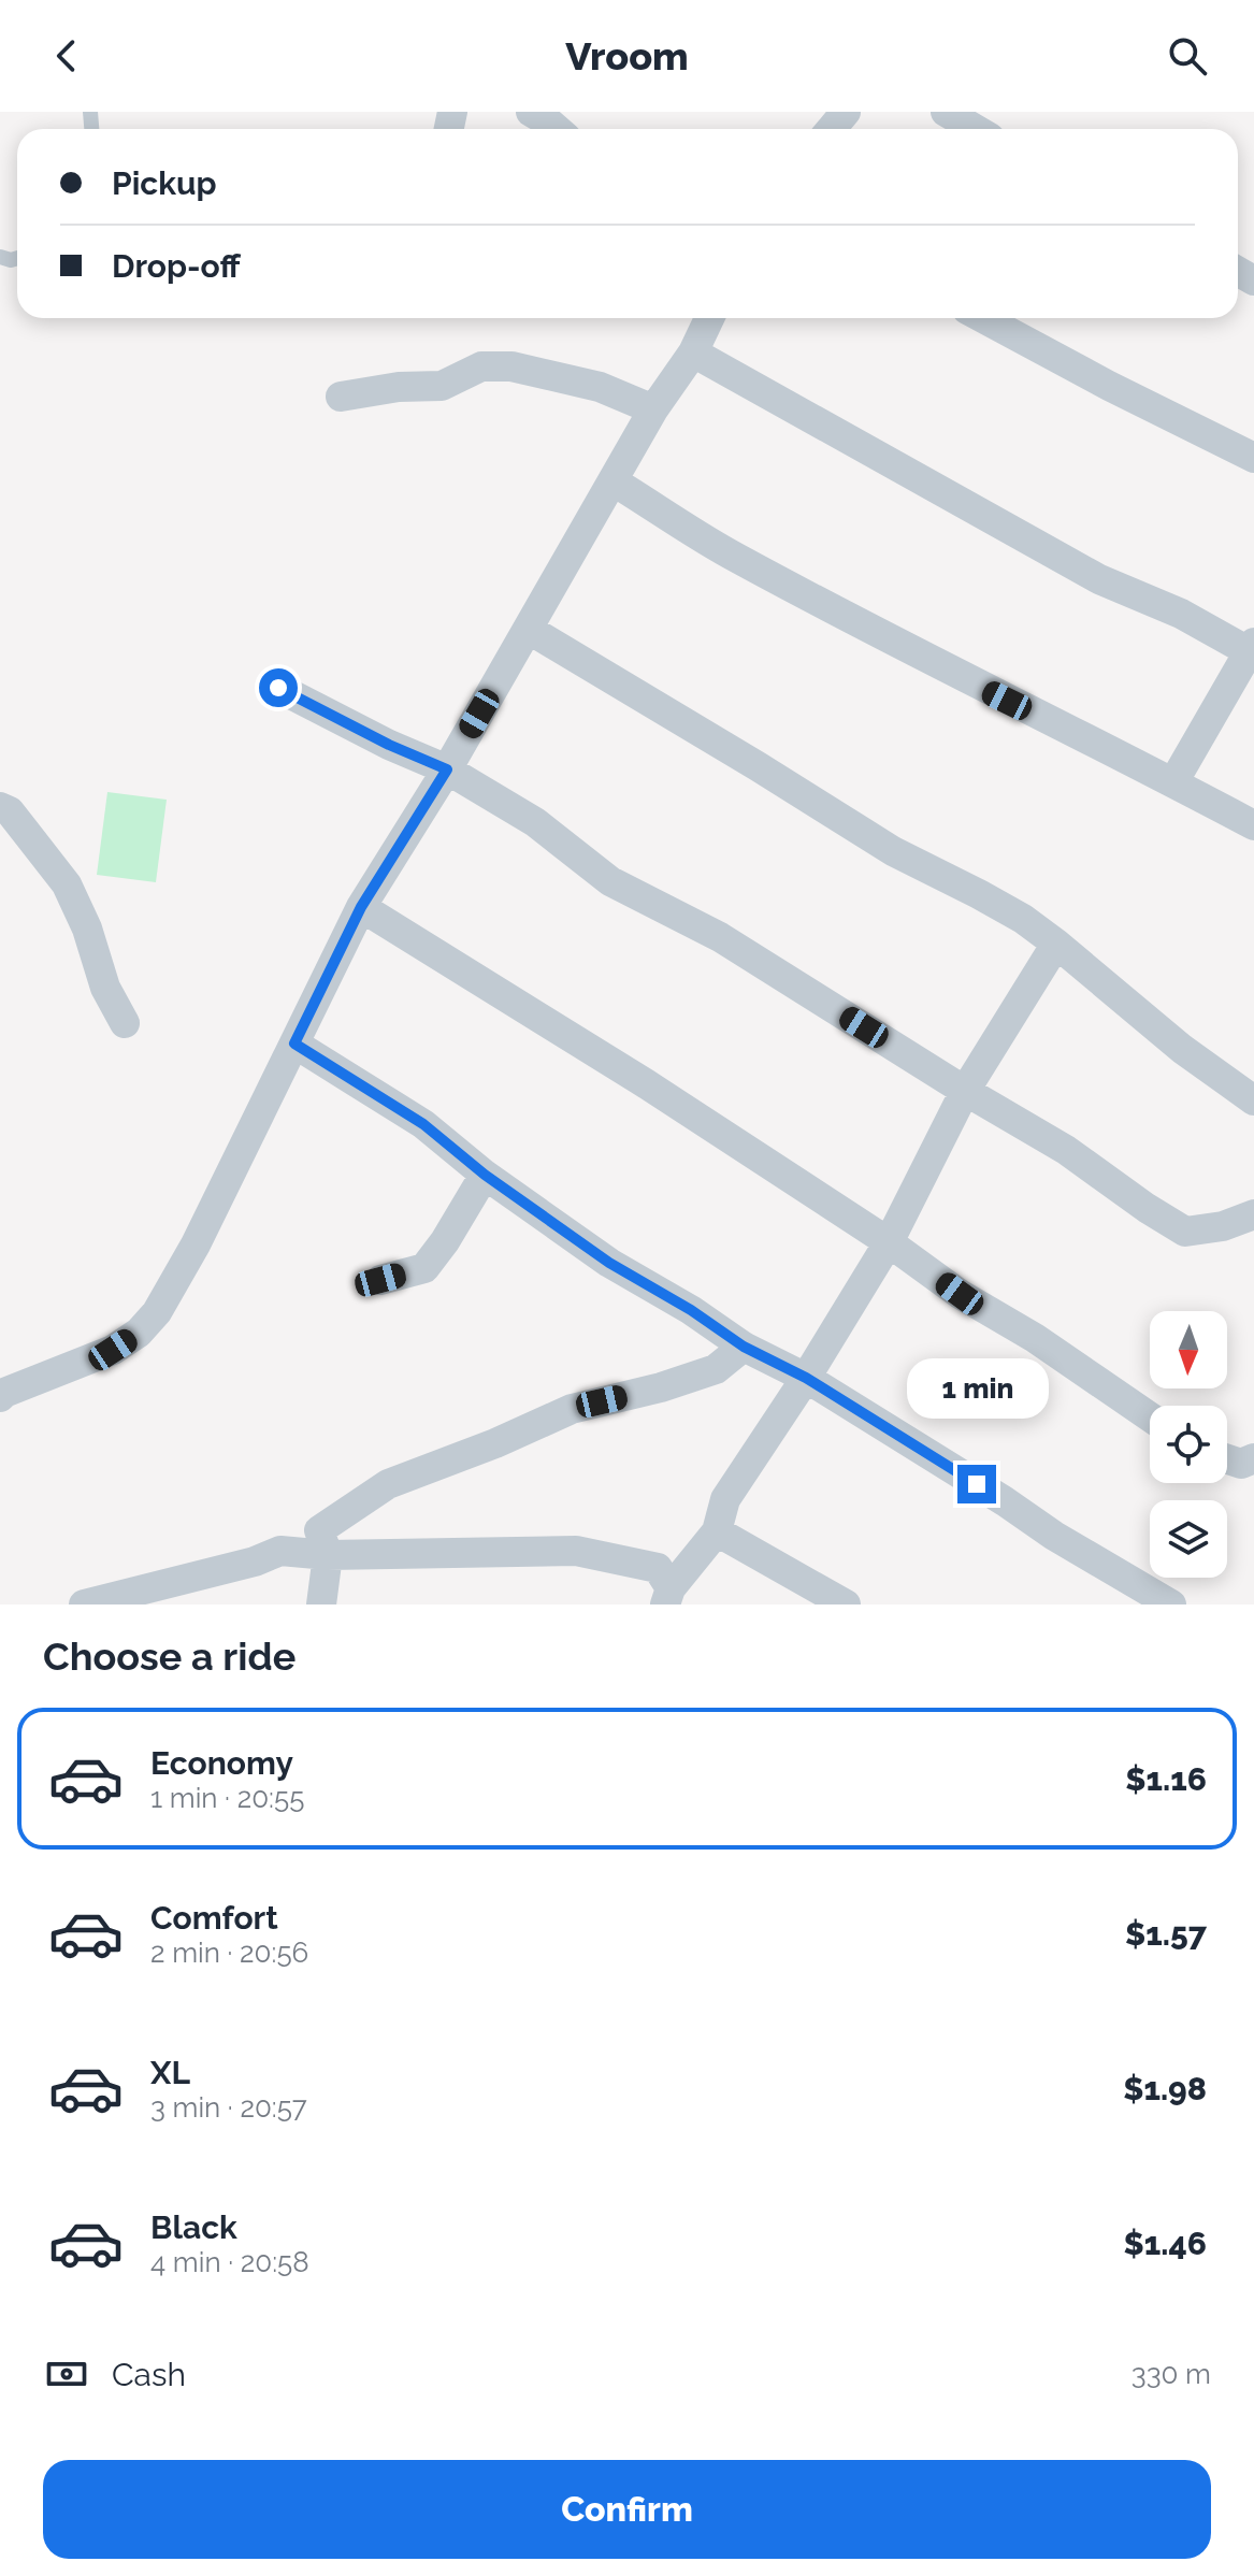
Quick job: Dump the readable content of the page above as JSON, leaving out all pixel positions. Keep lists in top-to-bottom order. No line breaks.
{"north":"bottom","page":{"header":"Vroom","banner":["Pickup","Drop-off"],"bubble":"1 min","heading":"Choose a ride","list":[{"name":"Economy","note":"1 min · 20:55","value":"$1.16"},{"name":"Comfort","note":"2 min · 20:56","value":"$1.57"},{"name":"XL","note":"3 min · 20:57","value":"$1.98"},{"name":"Black","note":"4 min · 20:58","value":"$1.46"}],"pay":["Cash","330 m"],"buttons":"Confirm"}}
